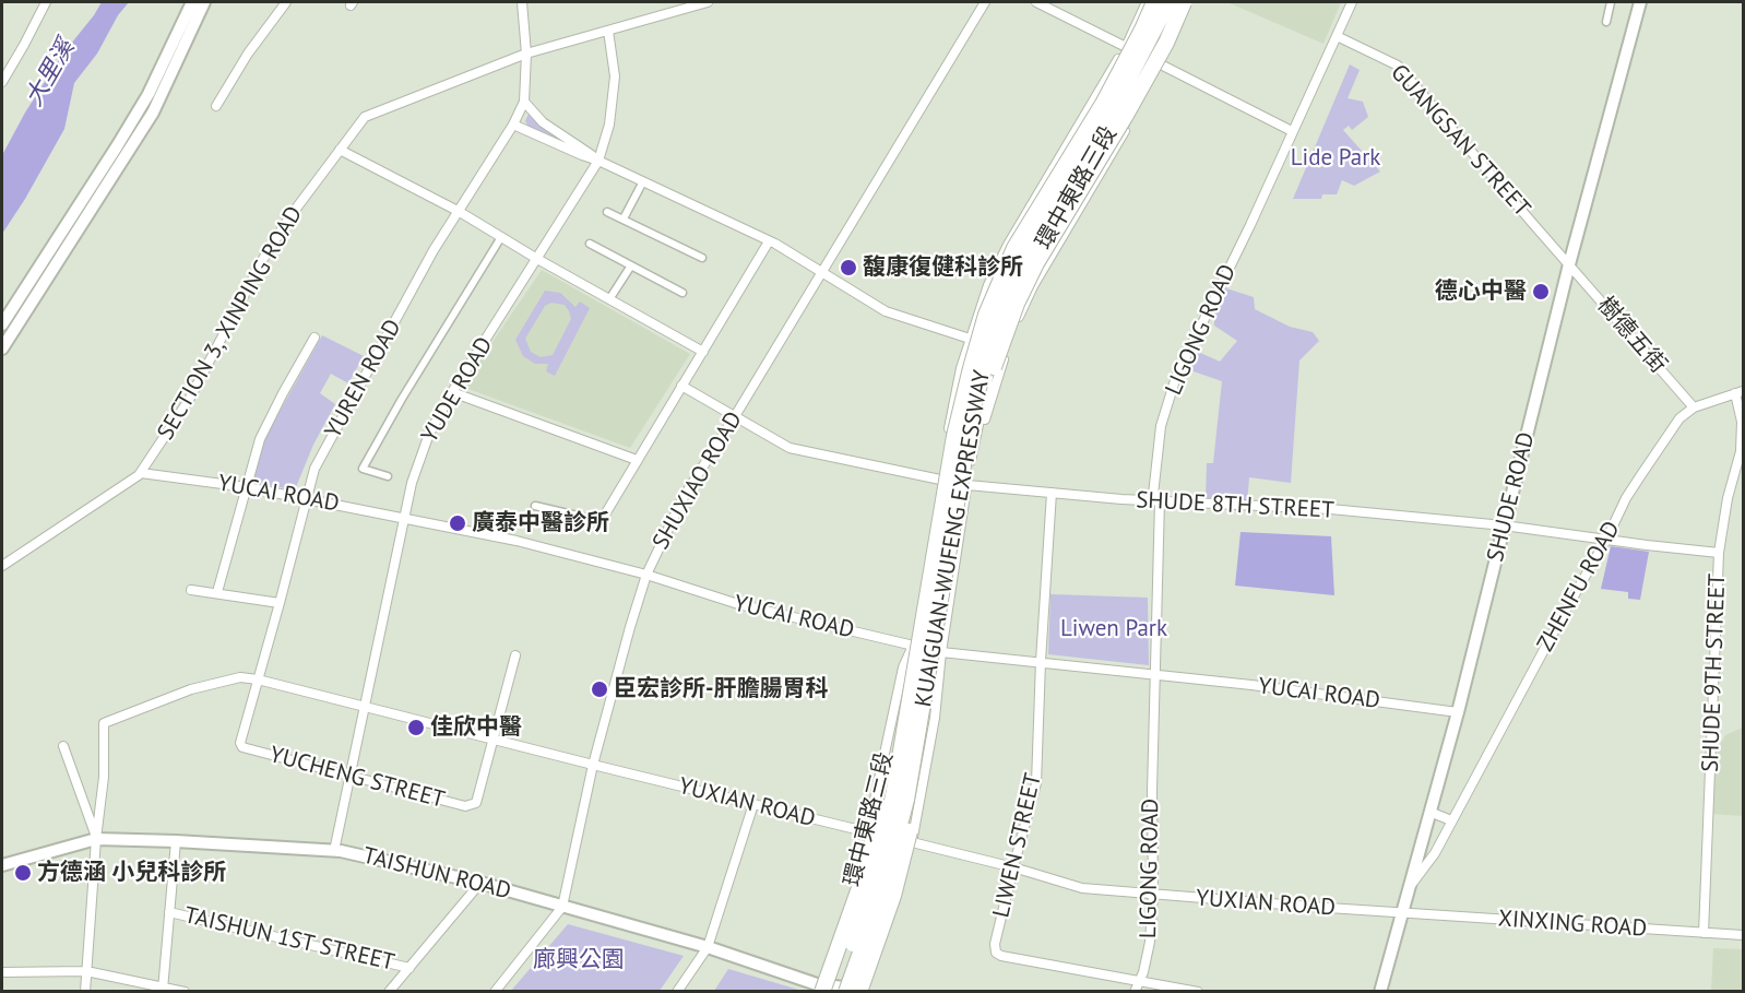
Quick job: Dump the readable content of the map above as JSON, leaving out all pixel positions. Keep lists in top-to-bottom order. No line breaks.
{"streets":{"highway":["KUAIGUAN-WUFENG EXPRESSWAY"],"street":["GUANGSAN STREET","環中東路三段","SECTION 3, XINPING ROAD","LIGONG ROAD","樹德五街","YUREN ROAD","YUDE ROAD","SHUXIAO ROAD","YUCAI ROAD","SHUDE ROAD","SHUDE 8TH STREET","ZHENFU ROAD","SHUDE 9TH STREET","YUCHENG STREET","YUXIAN ROAD","LIWEN STREET","TAISHUN ROAD","XINXING ROAD","TAISHUN 1ST STREET"]},"crossings":[["GUANGSAN STREET","LIGONG ROAD"],["GUANGSAN STREET","樹德五街"],["GUANGSAN STREET","SHUDE ROAD"],["環中東路三段","YUCAI ROAD"],["環中東路三段","SHUDE 8TH STREET"],["環中東路三段","YUXIAN ROAD"],["環中東路三段","TAISHUN ROAD"],["SECTION 3, XINPING ROAD","YUDE ROAD"],["SECTION 3, XINPING ROAD","YUCAI ROAD"],["LIGONG ROAD","YUCAI ROAD"],["LIGONG ROAD","SHUDE 8TH STREET"],["LIGONG ROAD","YUXIAN ROAD"],["LIGONG ROAD","LIWEN STREET"],["樹德五街","SHUDE ROAD"],["樹德五街","ZHENFU ROAD"],["YUREN ROAD","YUCAI ROAD"],["YUREN ROAD","YUCHENG STREET"],["YUREN ROAD","YUXIAN ROAD"],["YUDE ROAD","YUCAI ROAD"],["YUDE ROAD","YUCHENG STREET"],["YUDE ROAD","YUXIAN ROAD"],["YUDE ROAD","TAISHUN ROAD"],["SHUXIAO ROAD","YUCAI ROAD"],["SHUXIAO ROAD","YUXIAN ROAD"],["SHUXIAO ROAD","TAISHUN ROAD"],["YUCAI ROAD","SHUDE ROAD"],["YUCAI ROAD","LIWEN STREET"],["SHUDE ROAD","SHUDE 8TH STREET"],["SHUDE ROAD","ZHENFU ROAD"],["SHUDE ROAD","SHUDE 9TH STREET"],["SHUDE ROAD","YUXIAN ROAD"],["SHUDE ROAD","XINXING ROAD"],["SHUDE 8TH STREET","SHUDE 9TH STREET"],["SHUDE 8TH STREET","LIWEN STREET"],["ZHENFU ROAD","SHUDE 9TH STREET"],["SHUDE 9TH STREET","XINXING ROAD"],["YUCHENG STREET","YUXIAN ROAD"],["YUXIAN ROAD","LIWEN STREET"],["YUXIAN ROAD","TAISHUN ROAD"],["YUXIAN ROAD","XINXING ROAD"]],"water":["大里溪"],"parks":["Lide Park","Liwen Park","廊興公園"],"places":["馥康復健科診所","德心中醫","廣泰中醫診所","臣宏診所-肝膽腸胃科","佳欣中醫","方德涵 小兒科診所"]}
